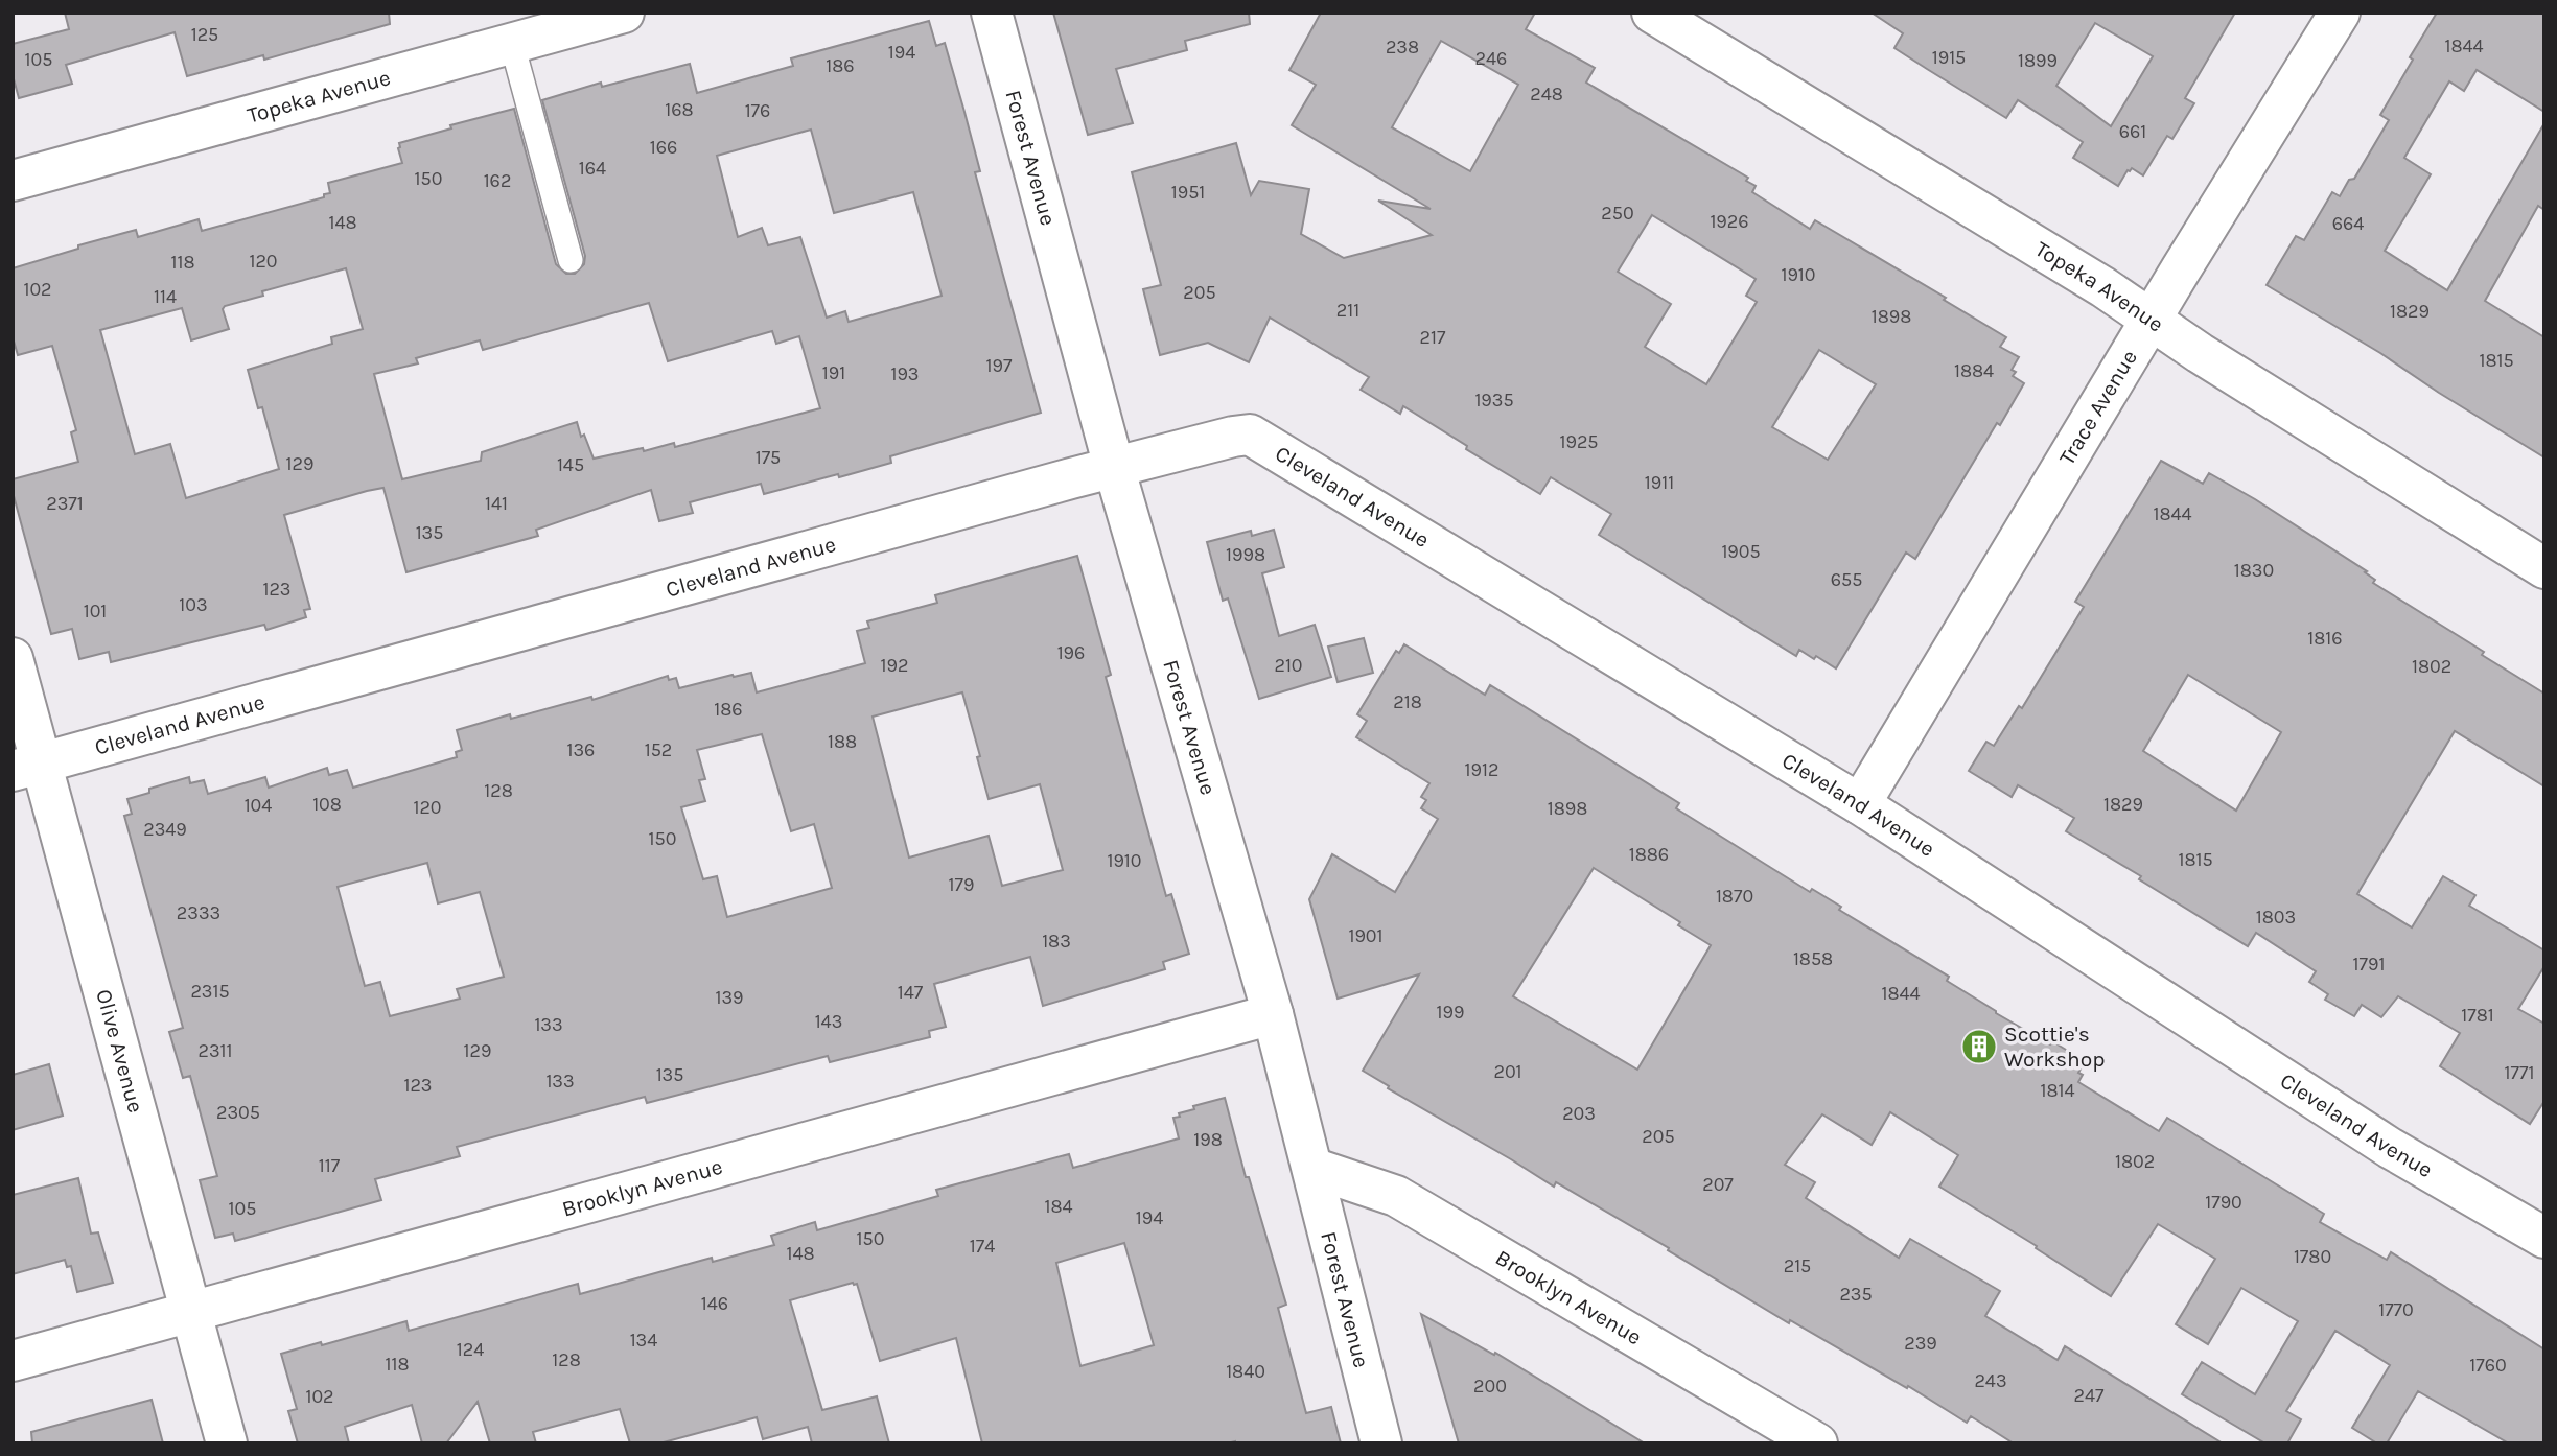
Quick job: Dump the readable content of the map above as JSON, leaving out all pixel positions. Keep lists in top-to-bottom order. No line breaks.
{"streets":{"street":["Topeka Avenue","Forest Avenue","Trace Avenue","Cleveland Avenue","Olive Avenue","Brooklyn Avenue"]},"crossings":[["Topeka Avenue","Trace Avenue"],["Forest Avenue","Cleveland Avenue"],["Forest Avenue","Brooklyn Avenue"],["Trace Avenue","Cleveland Avenue"],["Cleveland Avenue","Olive Avenue"],["Olive Avenue","Brooklyn Avenue"]],"places":{"building":["Scottie's Workshop"]},"house_numbers":["125","1844","238","194","1915","246","105","1899","186","248","168","176","661","166","164","150","162","1951","250","1926","148","664","120","118","1910","102","205","114","211","1829","1898","217","1815","197","1884","191","193","1935","1925","175","129","145","1911","2371","141","1844","135","1905","1998","1830","655","123","103","101","1816","196","192","210","1802","218","186","188","136","152","1912","128","108","1829","104","120","1898","2349","150","1886","1815","1910","179","1870","2333","1803","1901","183","1858","1791","2315","147","1844","139","199","1781","143","133","2311","129","201","1771","135","133","123","1814","2305","203","205","198","1802","117","207","1790","184","105","194","150","174","148","1780","215","235","146","1770","134","239","124","128","118","1760","1840","243","200","247","102"]}
